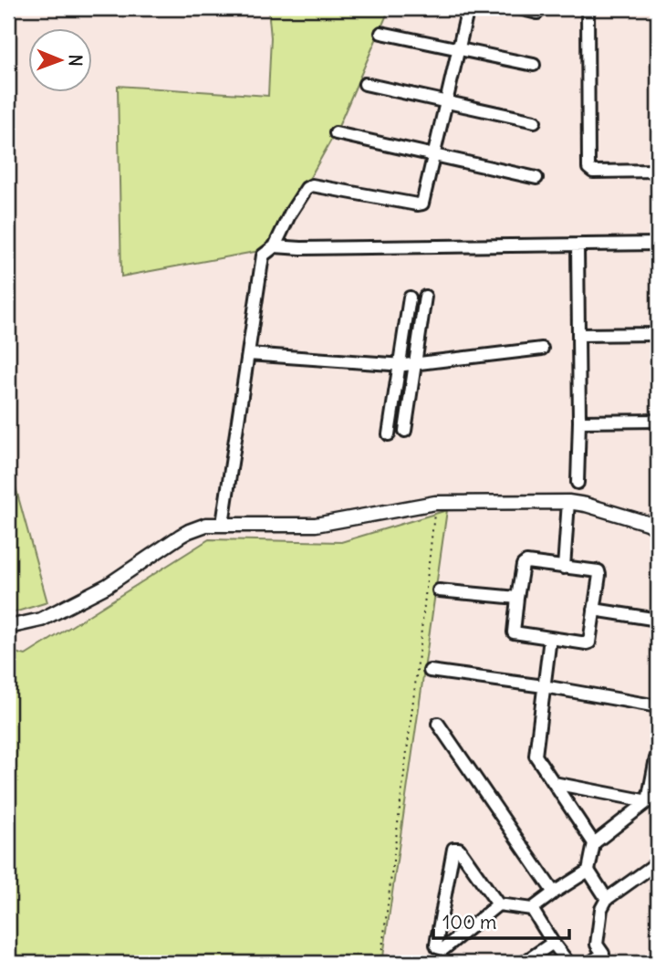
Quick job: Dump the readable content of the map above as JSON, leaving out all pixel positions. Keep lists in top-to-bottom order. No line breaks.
{"scale_bar":"100 m","north":"right"}
